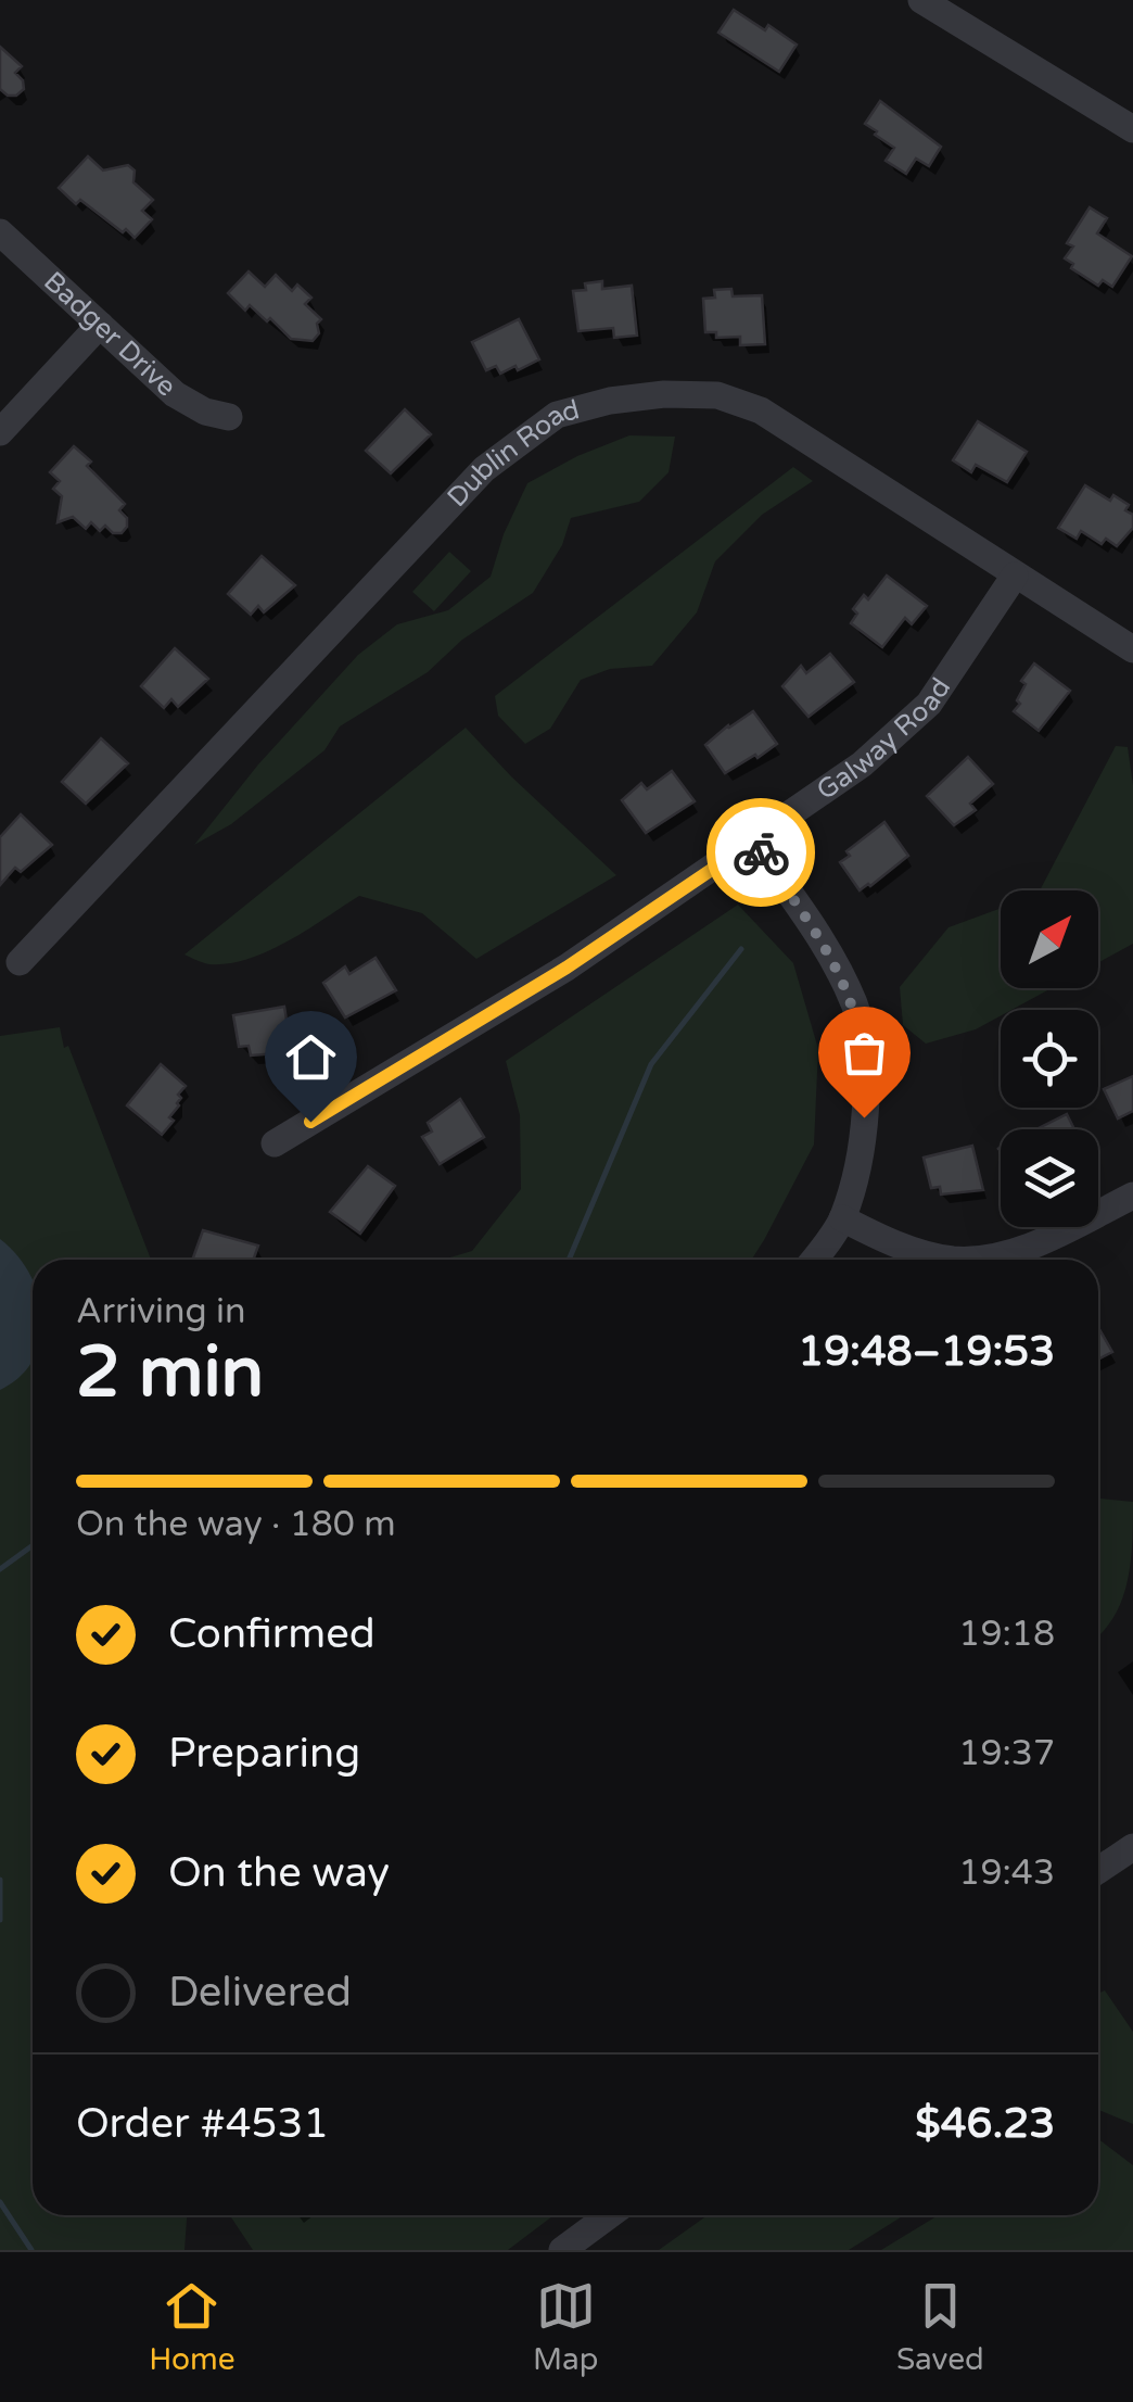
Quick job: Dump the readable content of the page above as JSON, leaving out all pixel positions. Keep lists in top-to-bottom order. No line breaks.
{"streets":{"street":["Badger Drive","Dublin Road","Galway Road"]},"crossings":[["Dublin Road","Galway Road"]],"north":"top right","page":{"heading":["2 min","Arriving in","19:48–19:53"],"panel":["Order #4531","$46.23"],"bar":"On the way · 180 m","list":[["Confirmed","19:18"],["Preparing","19:37"],["On the way","19:43"],"Delivered"],"tabs":["Home","Map","Saved"]}}
